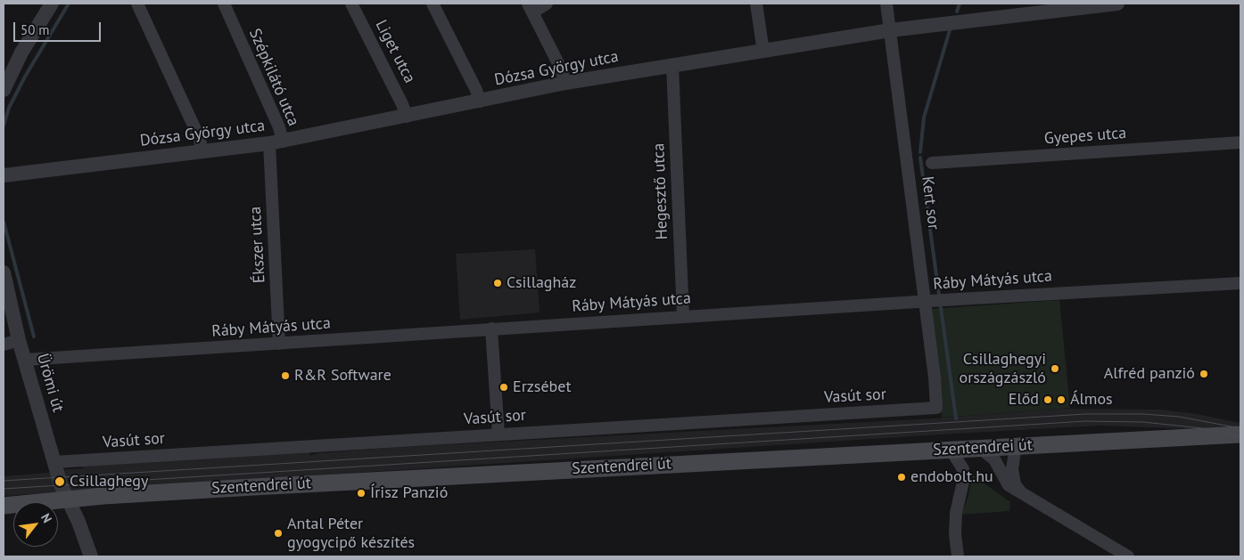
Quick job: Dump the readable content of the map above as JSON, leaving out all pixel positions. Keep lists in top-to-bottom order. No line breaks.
{"streets":{"main road":["Szentendrei út"],"street":["Liget utca","Dózsa György utca","Szépkilátó utca","Gyepes utca","Hegesztő utca","Kert sor","Ékszer utca","Ráby Mátyás utca","Ürömi út","Vasút sor"]},"crossings":[["Liget utca","Dózsa György utca"],["Dózsa György utca","Szépkilátó utca"],["Dózsa György utca","Hegesztő utca"],["Dózsa György utca","Kert sor"],["Dózsa György utca","Ékszer utca"],["Szépkilátó utca","Ékszer utca"],["Hegesztő utca","Ráby Mátyás utca"],["Kert sor","Ráby Mátyás utca"],["Kert sor","Vasút sor"],["Ékszer utca","Ráby Mátyás utca"],["Ráby Mátyás utca","Ürömi út"],["Ürömi út","Vasút sor"],["Ürömi út","Szentendrei út"]],"places":["Csillagház","Csillaghegyi országzászló","Alfréd panzió","R&R Software","Erzsébet","Előd","Álmos","endobolt.hu","Csillaghegy","Írisz Panzió","Antal Péter gyogycipő készítés"],"scale_bar":"50 m","north":"top right"}
